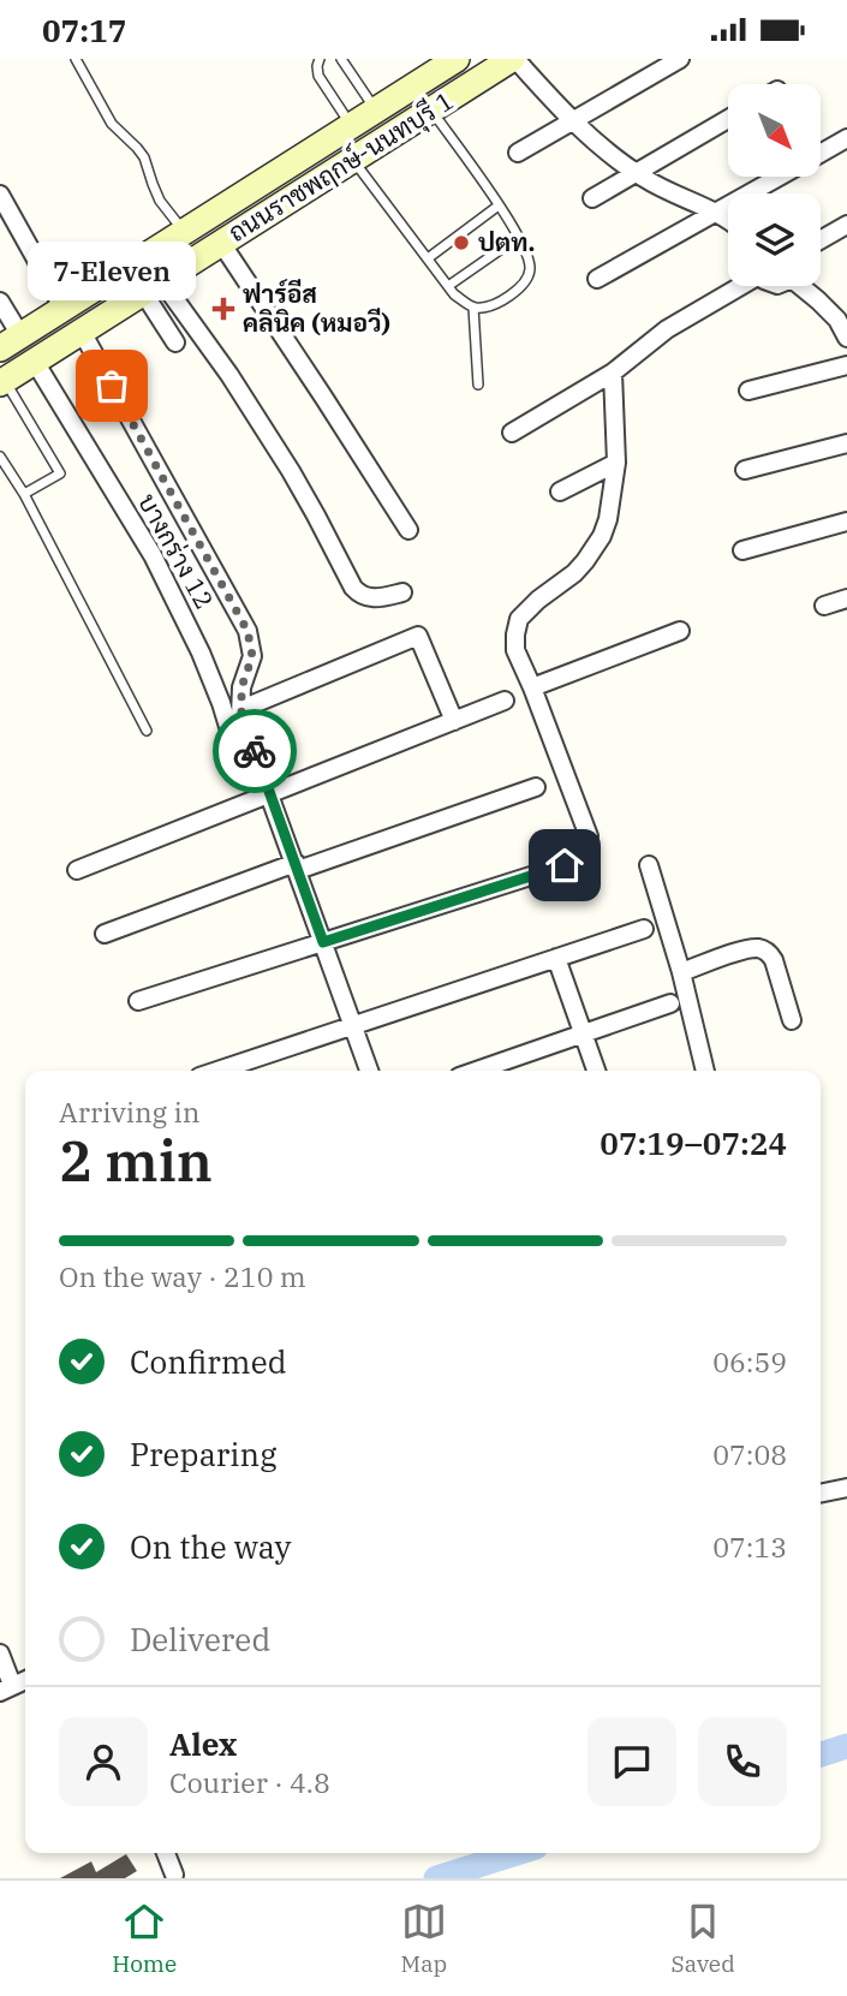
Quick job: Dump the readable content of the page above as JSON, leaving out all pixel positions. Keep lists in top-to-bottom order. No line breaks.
{"streets":{"main road":["ถนนราชพฤกษ์-นนทบุรี 1"],"street":["บางกร่าง 12"]},"crossings":[["ถนนราชพฤกษ์-นนทบุรี 1","บางกร่าง 12"]],"places":{"other":["ปตท.","7-Eleven"],"health":["ฟาร์อีส คลินิค (หมอวี)"]},"north":"bottom right","page":{"status":"07:17","bubble":"7-Eleven","heading":["2 min","Arriving in","07:19–07:24"],"panel":["Alex","Courier · 4.8"],"bar":"On the way · 210 m","list":[["Confirmed","06:59"],["Preparing","07:08"],["On the way","07:13"],"Delivered"],"tabs":["Home","Map","Saved"]}}
